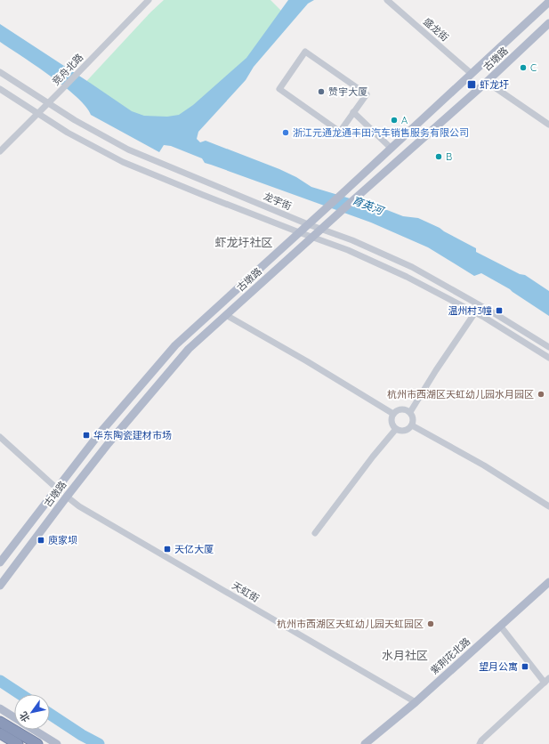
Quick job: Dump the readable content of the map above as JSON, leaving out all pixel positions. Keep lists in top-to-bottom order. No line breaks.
{"streets":{"main road":["古墩路","紫荆花北路"],"street":["盛龙街","竞舟北路","龙宇街","天虹街"]},"crossings":[["盛龙街","古墩路"],["古墩路","龙宇街"],["古墩路","天虹街"],["竞舟北路","龙宇街"],["天虹街","紫荆花北路"]],"districts":["虾龙圩社区","水月社区"],"water":["育英河"],"places":{"other":["C","赞宇大厦","A","浙江元通龙通丰田汽车销售服务有限公司","B","杭州市西湖区天虹幼儿园水月园区","杭州市西湖区天虹幼儿园天虹园区"],"transit":["虾龙圩","温州村3幢","华东陶瓷建材市场","庾家坝","天亿大厦","望月公寓"]},"north":"bottom left"}
